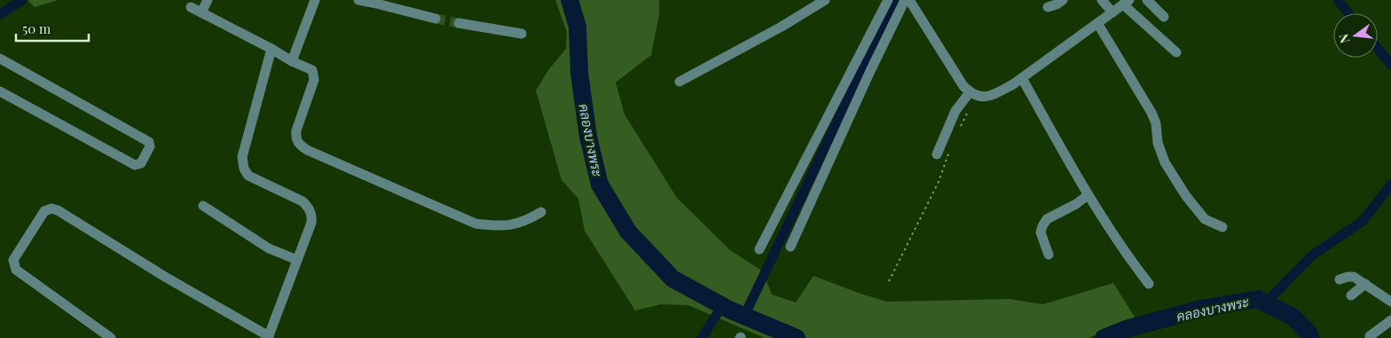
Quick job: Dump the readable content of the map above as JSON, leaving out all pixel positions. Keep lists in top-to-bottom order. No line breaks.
{"water":["คลองบางพระ"],"scale_bar":"50 m","north":"left"}
